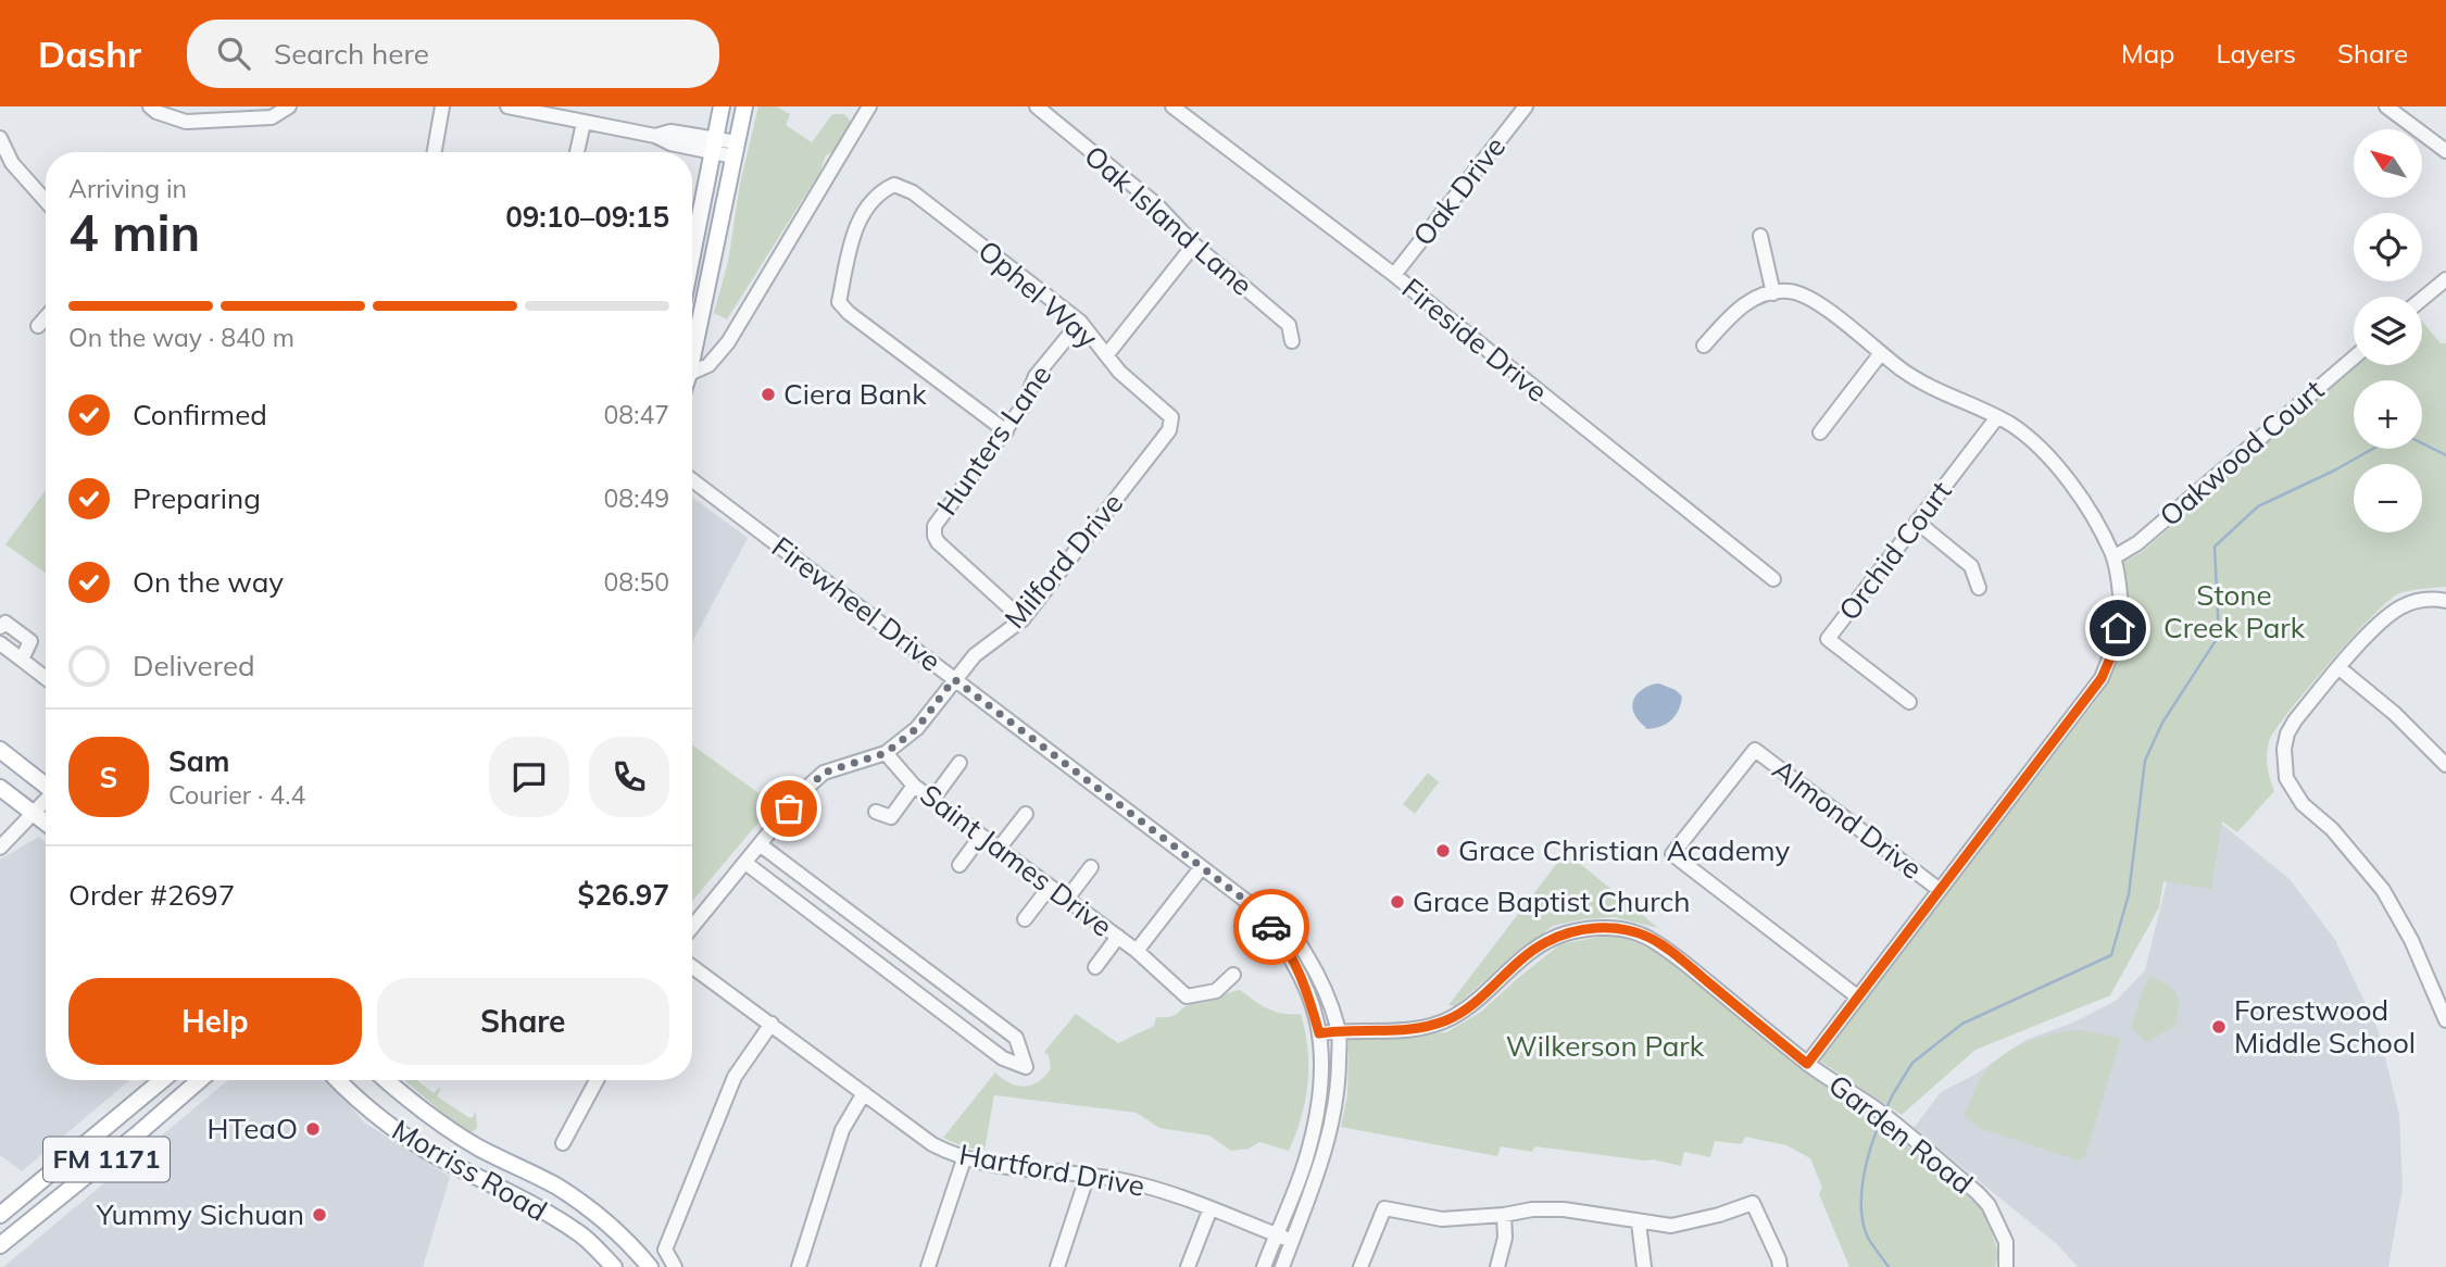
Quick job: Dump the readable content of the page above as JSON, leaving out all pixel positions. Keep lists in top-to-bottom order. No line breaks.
{"streets":{"main road":["FM 1171","Morriss Road"],"street":["Oak Drive","Oak Island Lane","Ophel Way","Fireside Drive","Hunters Lane","Oakwood Court","Orchid Court","Milford Drive","Firewheel Drive","Almond Drive","Saint James Drive","Garden Road","Hartford Drive"]},"crossings":[["Oak Drive","Fireside Drive"],["Ophel Way","Hunters Lane"],["Ophel Way","Milford Drive"],["Hunters Lane","Milford Drive"],["Milford Drive","Firewheel Drive"],["Milford Drive","Saint James Drive"],["Firewheel Drive","Garden Road"],["Firewheel Drive","Hartford Drive"]],"parks":["Stone Creek Park","Wilkerson Park"],"places":["Ciera Bank","Grace Christian Academy","Grace Baptist Church","Forestwood Middle School","HTeaO","Yummy Sichuan"],"north":"top left","page":{"header":"Dashr","search":"Search here","nav":["Map","Layers","Share"],"map_buttons":["+","−"],"heading":["4 min","Arriving in","09:10–09:15"],"panel":["Sam","Courier · 4.4","Order #2697","$26.97"],"bar":"On the way · 840 m","list":[["Confirmed","08:47"],["Preparing","08:49"],["On the way","08:50"],"Delivered"],"round":"S","buttons":["Help","Share"]}}
